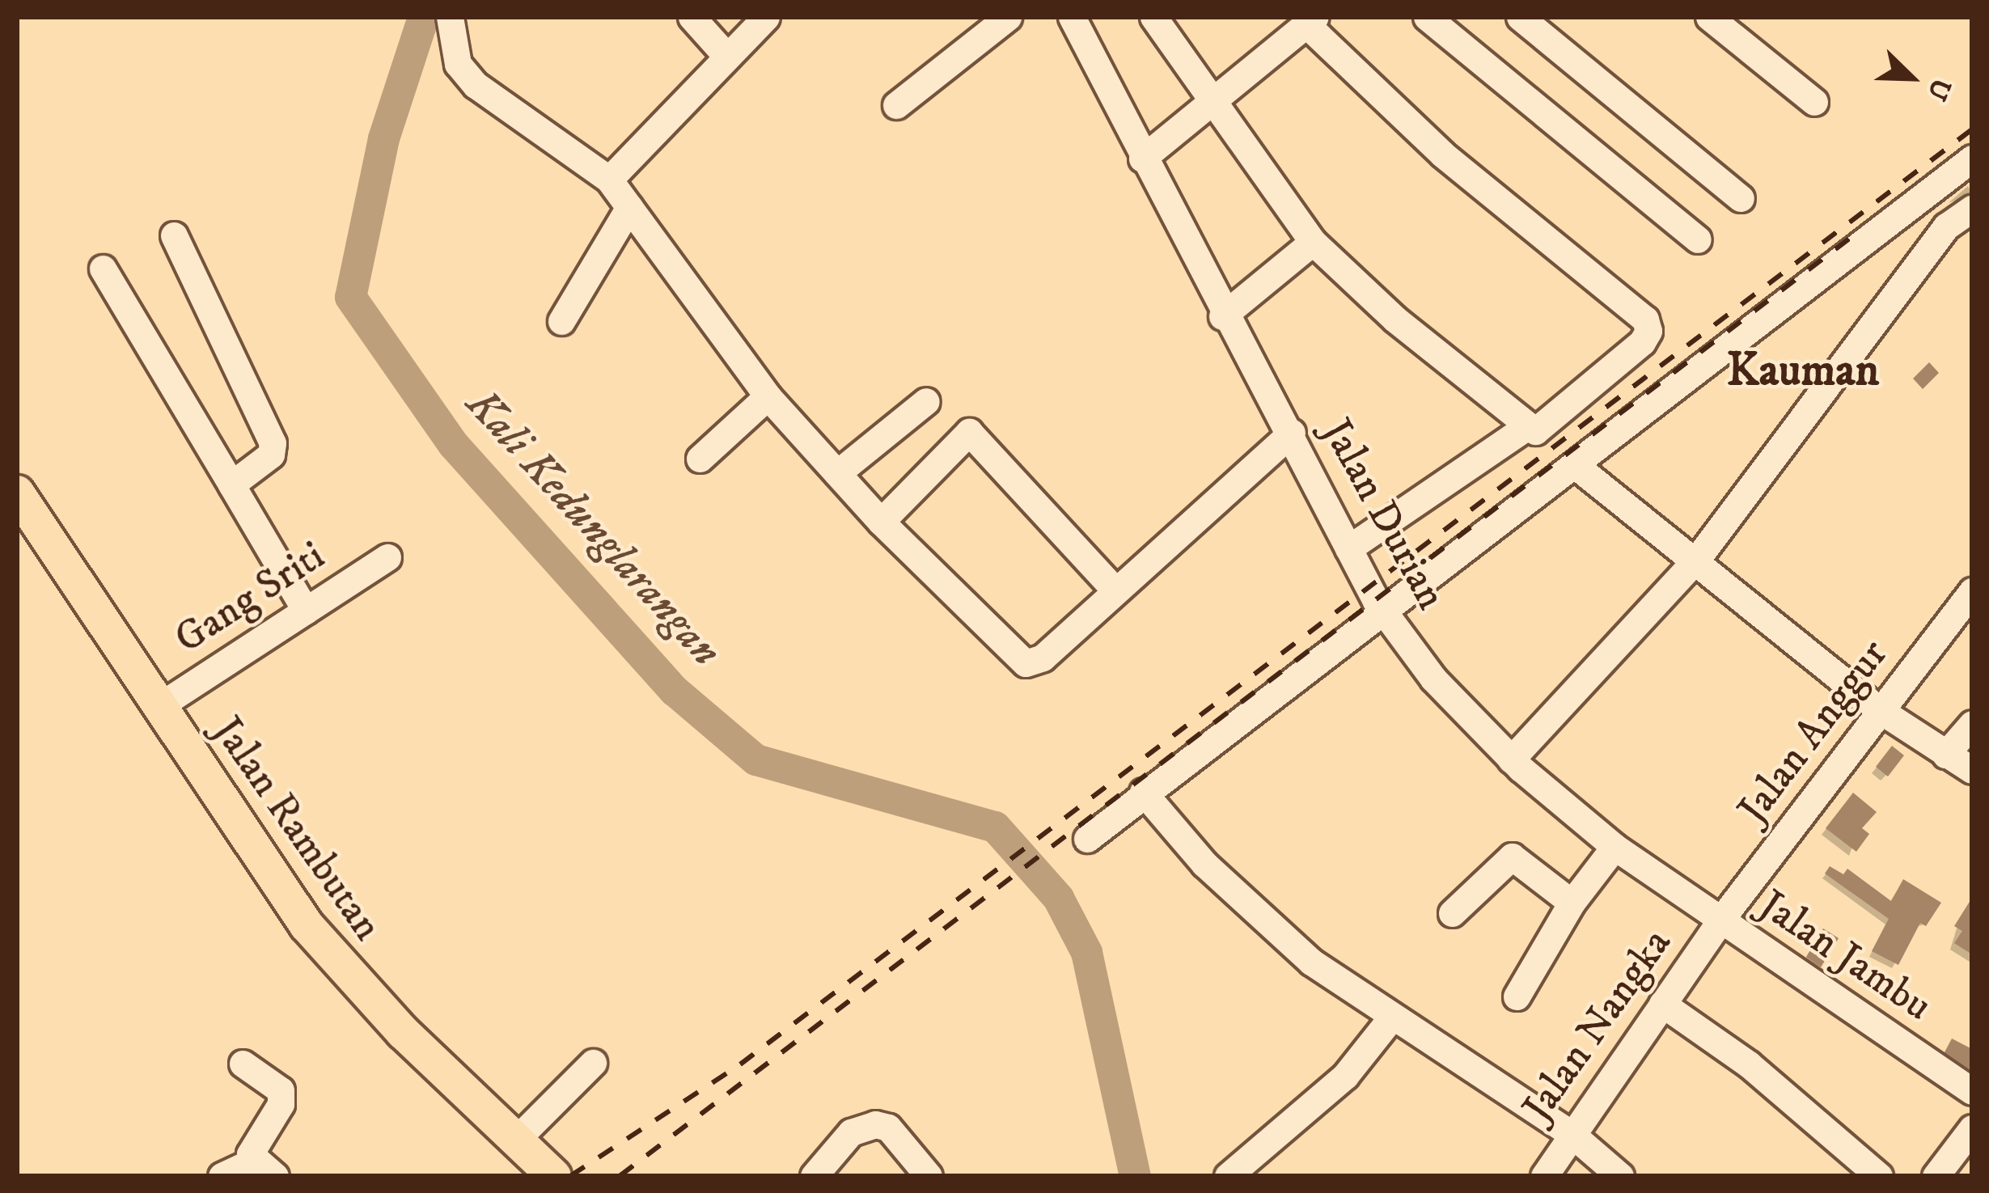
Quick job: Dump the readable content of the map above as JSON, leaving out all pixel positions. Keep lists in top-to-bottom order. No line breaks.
{"streets":{"main road":["Jalan Rambutan"],"street":["Jalan Durian","Gang Sriti","Jalan Anggur","Jalan Jambu","Jalan Nangka"]},"crossings":[["Jalan Durian","Jalan Anggur"],["Jalan Durian","Jalan Jambu"],["Jalan Durian","Jalan Nangka"],["Gang Sriti","Jalan Rambutan"],["Jalan Anggur","Jalan Jambu"],["Jalan Anggur","Jalan Nangka"],["Jalan Jambu","Jalan Nangka"]],"districts":["Kauman"],"water":["Kali Kedunglarangan"],"north":"bottom right"}
